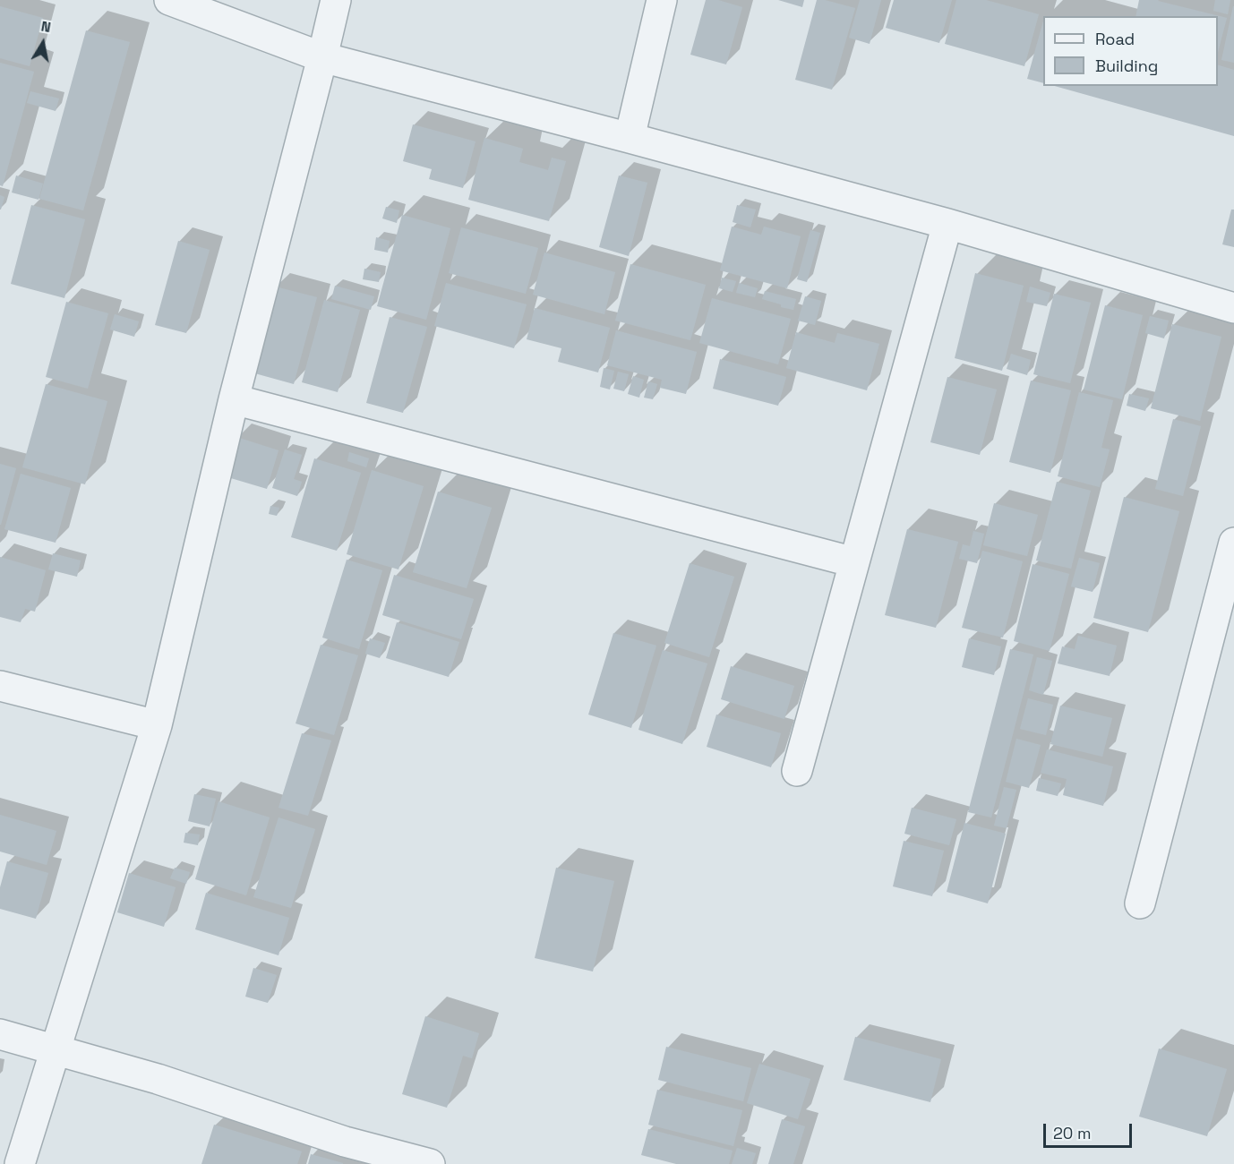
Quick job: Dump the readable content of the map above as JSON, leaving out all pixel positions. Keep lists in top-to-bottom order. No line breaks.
{"legend":["Road","Building"],"scale_bar":"20 m","north":"top"}
